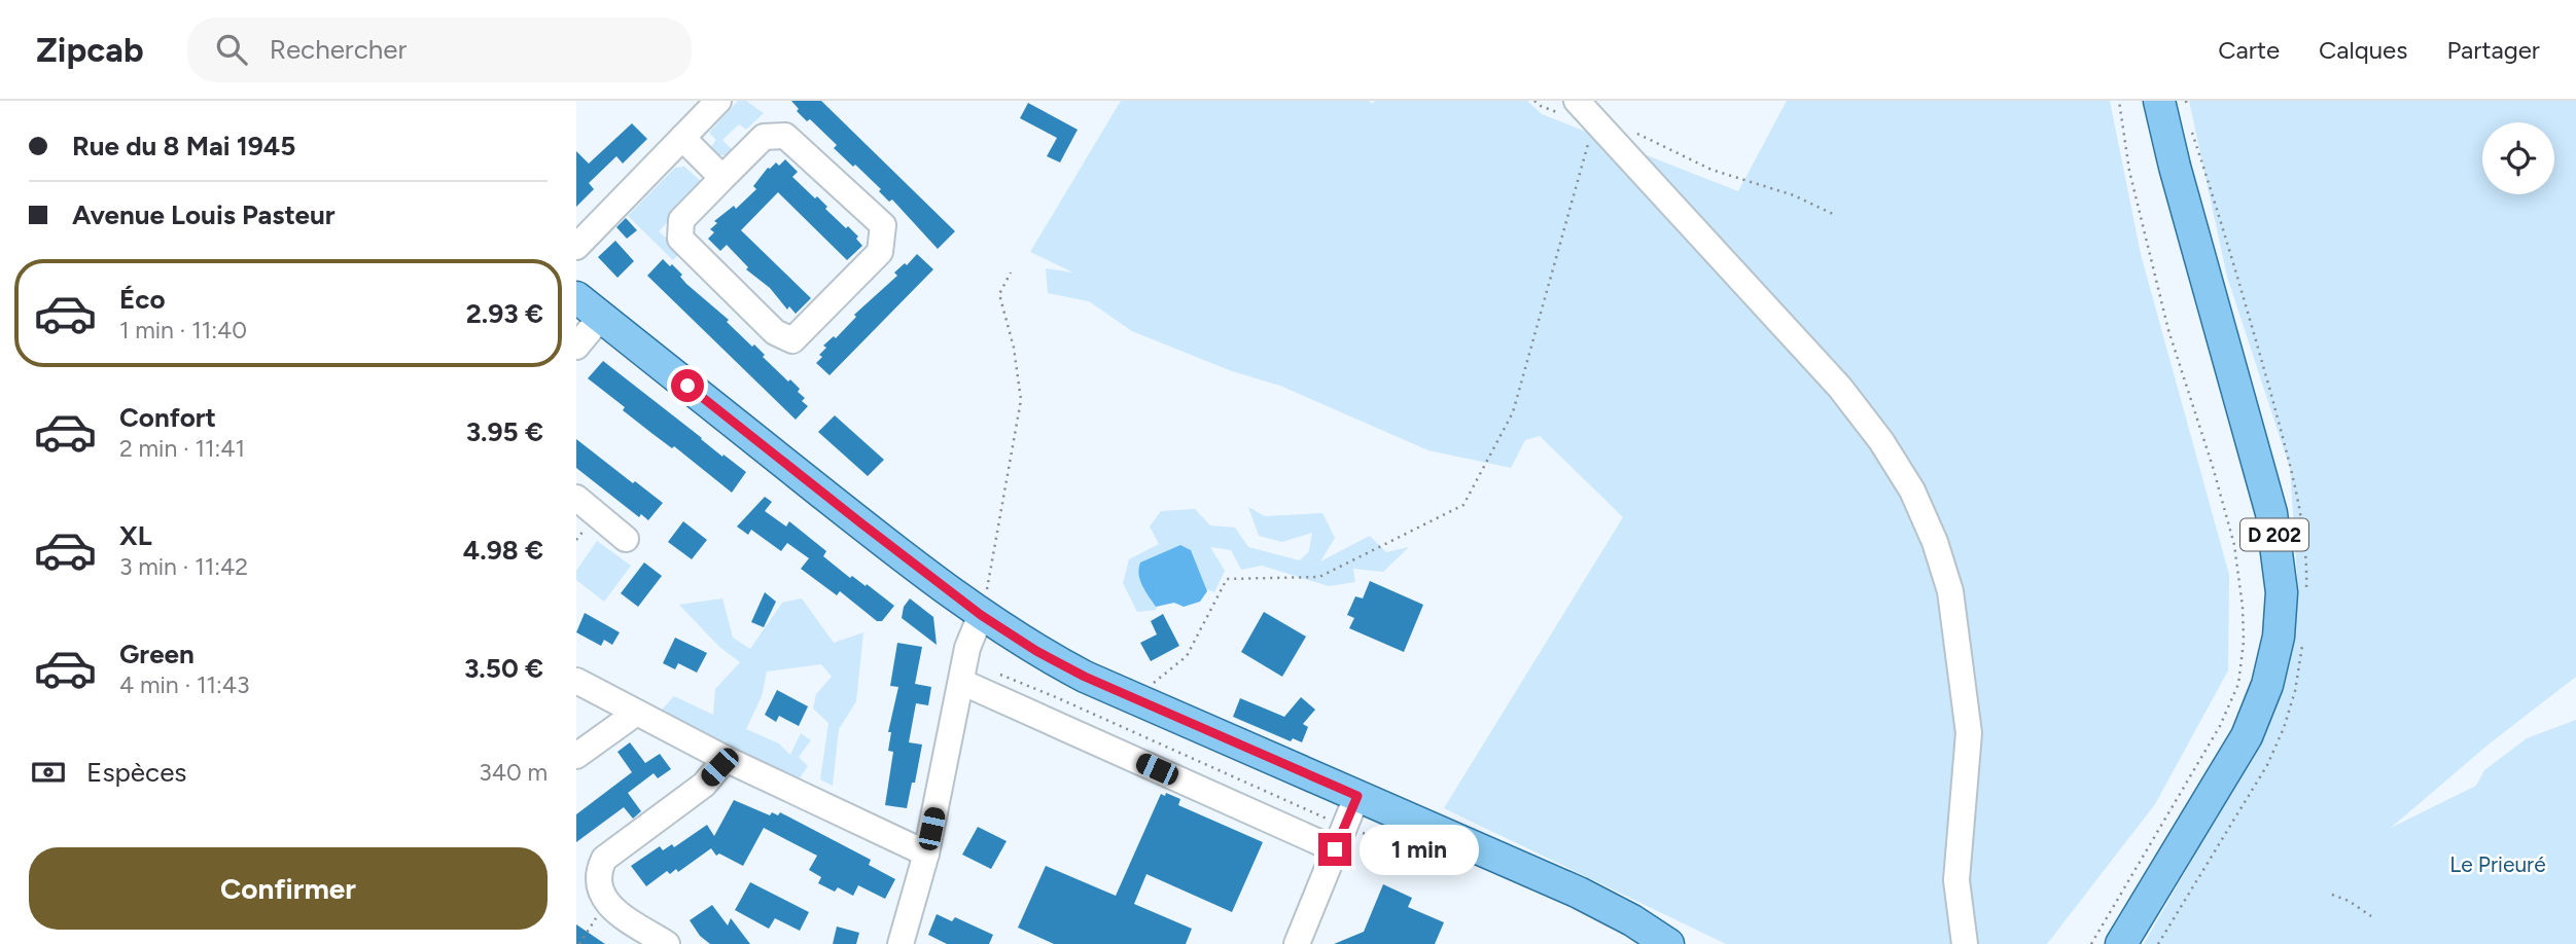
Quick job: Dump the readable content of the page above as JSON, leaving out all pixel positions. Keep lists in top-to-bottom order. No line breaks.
{"streets":{"main road":["D 202"]},"parks":["Le Prieuré"],"page":{"header":"Zipcab","search":"Rechercher","nav":["Carte","Calques","Partager"],"banner":["Rue du 8 Mai 1945","Avenue Louis Pasteur"],"list":[{"name":"Éco","note":"1 min · 11:40","value":"2.93 €"},{"name":"Confort","note":"2 min · 11:41","value":"3.95 €"},{"name":"XL","note":"3 min · 11:42","value":"4.98 €"},{"name":"Green","note":"4 min · 11:43","value":"3.50 €"}],"pay":["Espèces","340 m"],"bubble":"1 min","buttons":"Confirmer"}}
